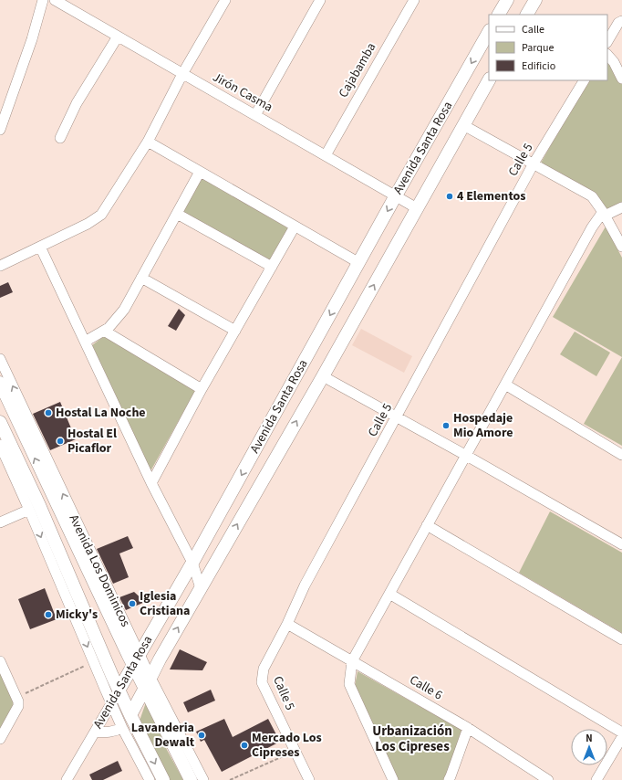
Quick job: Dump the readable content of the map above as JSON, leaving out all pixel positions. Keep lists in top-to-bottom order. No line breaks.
{"streets":{"main road":["Avenida Santa Rosa","Avenida Los Dominicos"],"street":["Cajabamba","Jirón Casma","Calle 5","Calle 6"]},"crossings":[["Cajabamba","Jirón Casma"],["Jirón Casma","Avenida Santa Rosa"],["Avenida Santa Rosa","Avenida Los Dominicos"],["Calle 5","Calle 6"]],"districts":["Urbanización Los Cipreses"],"places":["4 Elementos","Hostal La Noche","Hospedaje Mio Amore","Hostal El Picaflor","Iglesia Cristiana","Micky's","Lavanderia Dewalt","Mercado Los Cipreses"],"legend":["Calle","Parque","Edificio"],"north":"top"}
